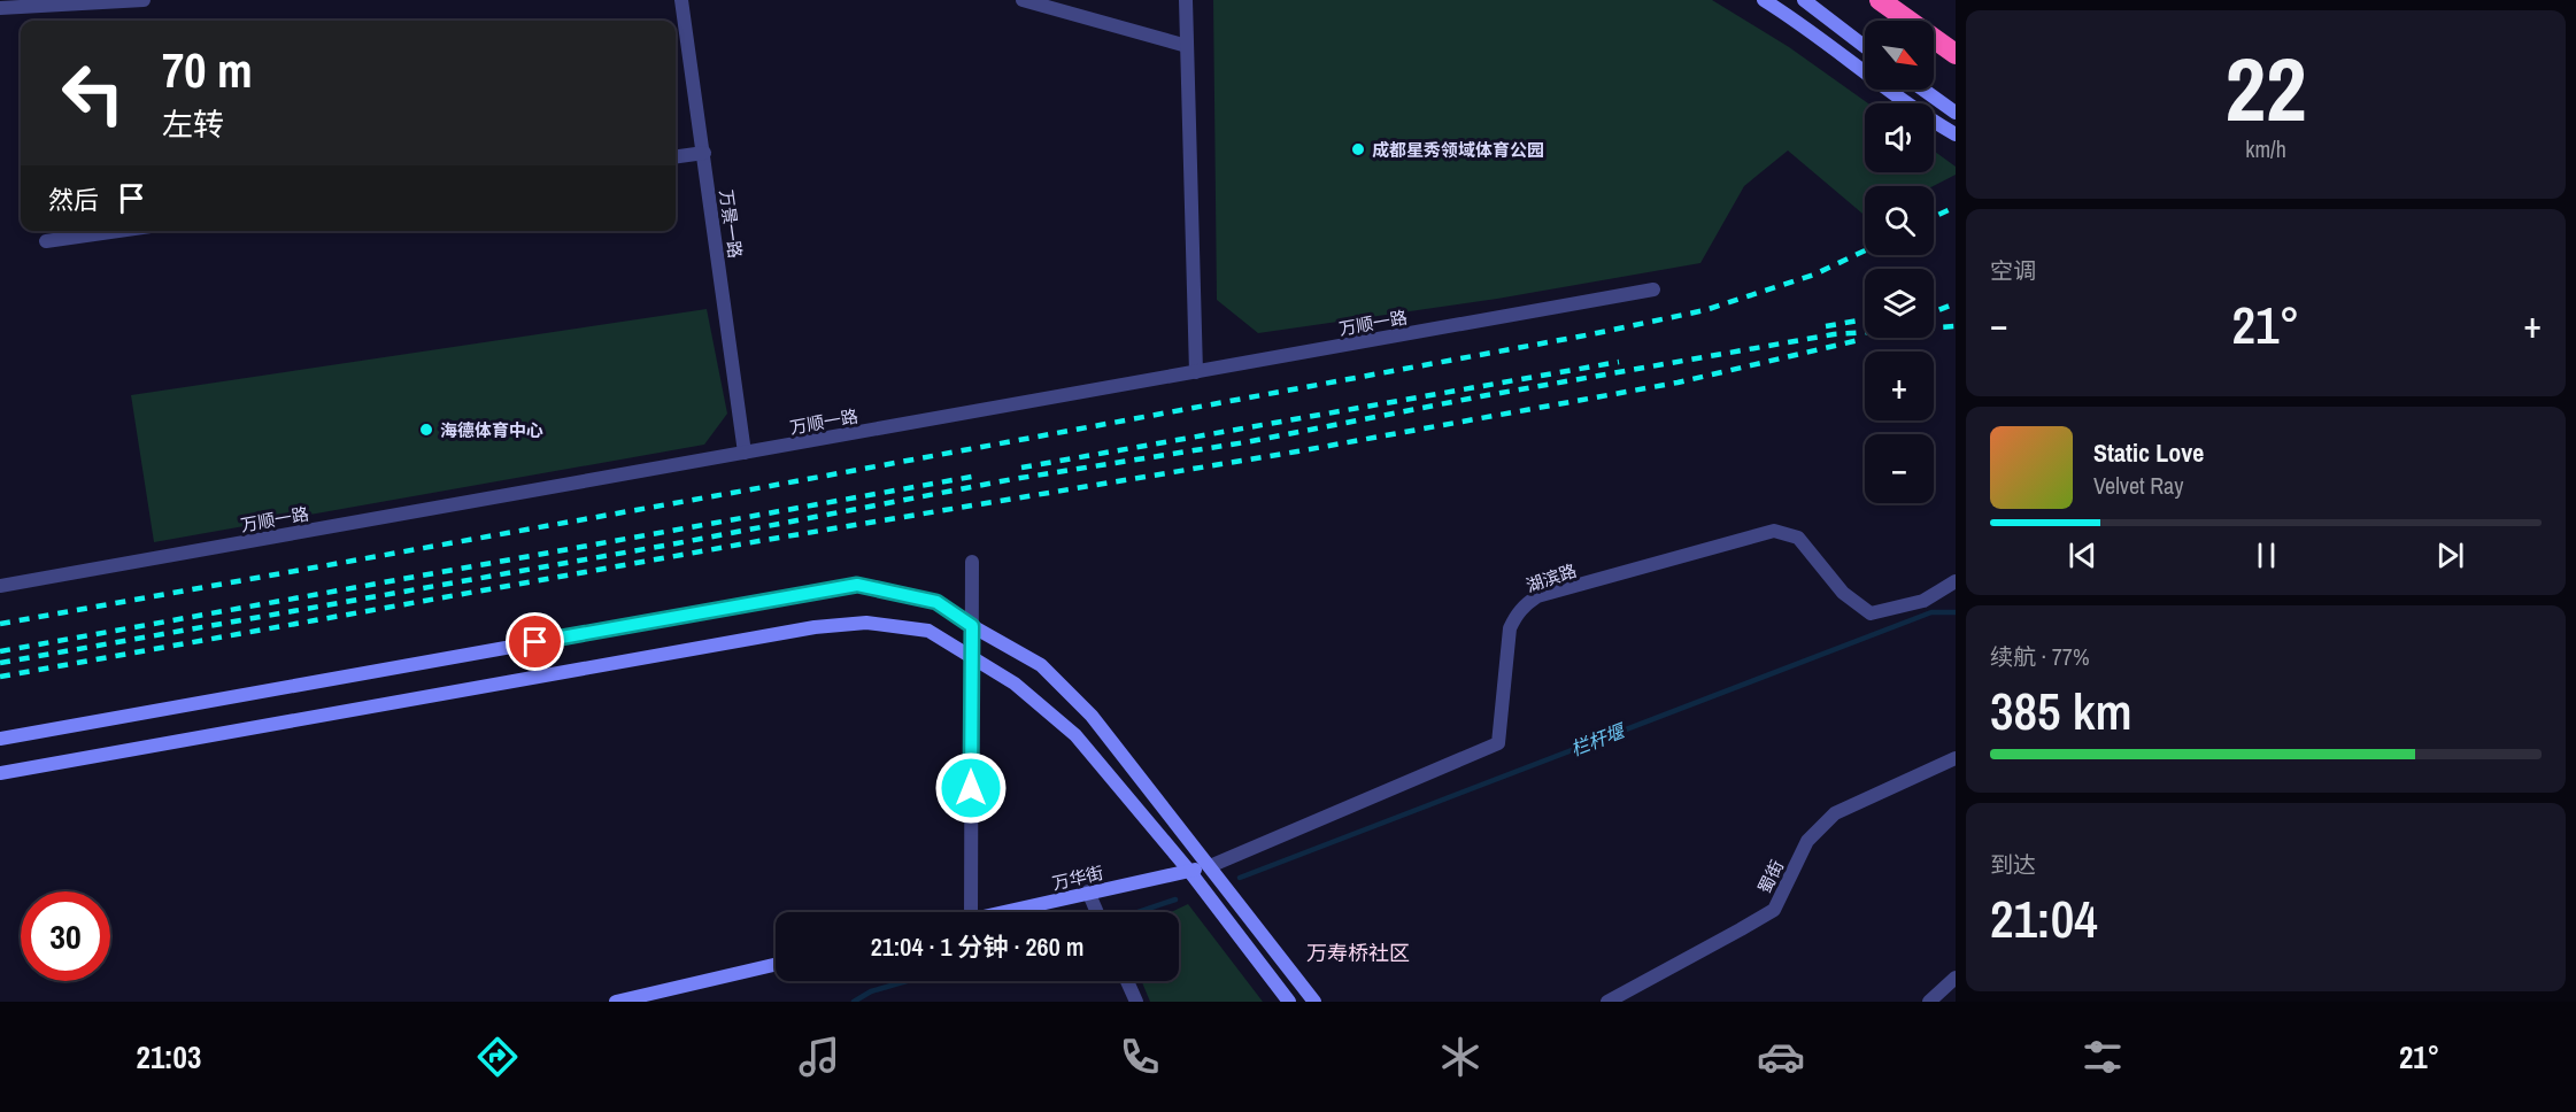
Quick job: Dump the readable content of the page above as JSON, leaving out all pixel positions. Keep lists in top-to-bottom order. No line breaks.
{"streets":{"street":["万景一路","万顺一路","湖滨路","蜀街","万华街"]},"crossings":[["万景一路","万顺一路"],["湖滨路","万华街"]],"districts":["万寿桥社区"],"water":["栏杆堰"],"places":["成都星秀领域体育公园","海德体育中心"],"north":"bottom right","page":{"tile":[["22","km/h"],"空调",["续航 · 77%","385 km"],["到达","21:04"]],"map_buttons":["+","−"],"turn":["70 m","左转"],"then":"然后","heat":["−","21°","+"],"song":["Static Love","Velvet Ray"],"limit":"30","trip":"21:04 · 1 分钟 · 260 m","tabs":["21:03","21°"]}}
